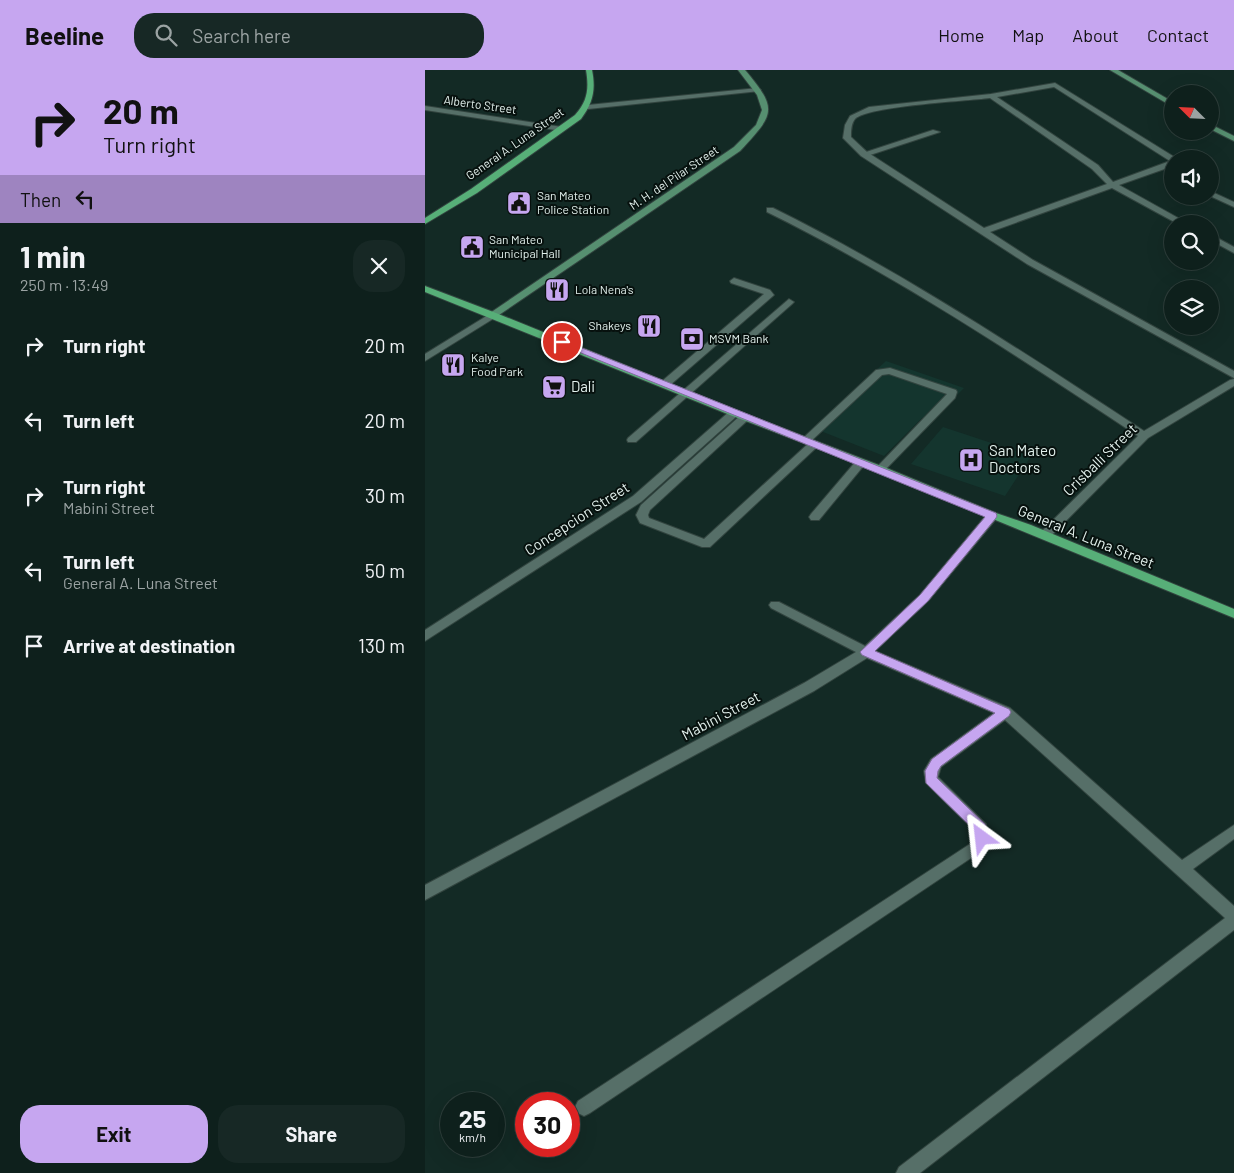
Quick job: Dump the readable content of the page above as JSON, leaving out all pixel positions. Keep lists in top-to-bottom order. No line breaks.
{"streets":{"main road":["General A. Luna Street"],"street":["Alberto Street","M. H. del Pilar Street","Crisballi Street","Concepcion Street","Mabini Street"]},"crossings":[["Alberto Street","General A. Luna Street"],["General A. Luna Street","M. H. del Pilar Street"],["General A. Luna Street","Crisballi Street"],["General A. Luna Street","Concepcion Street"],["General A. Luna Street","Mabini Street"]],"places":{"public building":["San Mateo Police Station","San Mateo Municipal Hall"],"restaurant":["Lola Nena's","Shakeys","Kalye Food Park"],"bank":["MSVM Bank"],"supermarket":["Dali"],"hospital":["San Mateo Doctors"]},"north":"top left","page":{"header":"Beeline","search":"Search here","nav":["Home","Map","About","Contact"],"turn":["20 m","Turn right"],"then":"Then","heading":["1 min","250 m · 13:49"],"list":[{"name":"Turn right","value":"20 m"},{"name":"Turn left","value":"20 m"},{"name":"Turn right","note":"Mabini Street","value":"30 m"},{"name":"Turn left","note":"General A. Luna Street","value":"50 m"},{"name":"Arrive at destination","value":"130 m"}],"speed":"25 km/h","limit":"30","buttons":["Exit","Share"]}}
